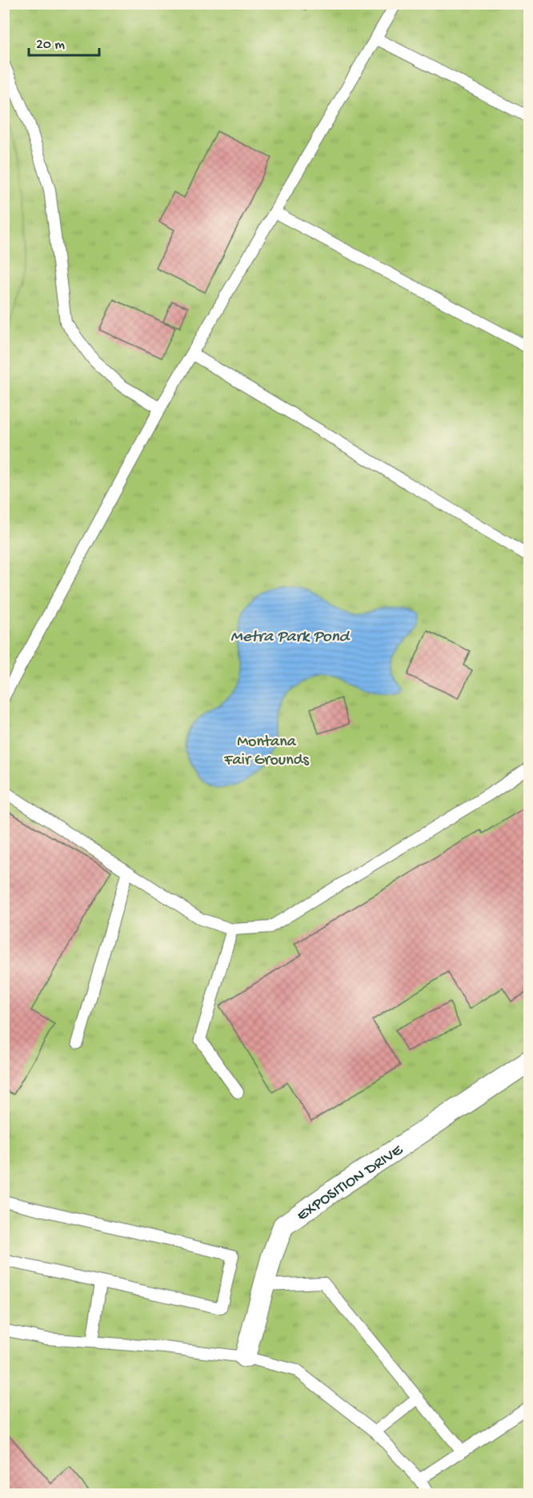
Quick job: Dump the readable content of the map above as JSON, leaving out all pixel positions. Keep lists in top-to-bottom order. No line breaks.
{"streets":{"street":["EXPOSITION DRIVE"]},"water":["Metra Park Pond"],"parks":["Montana Fair Grounds"],"scale_bar":"20 m"}
